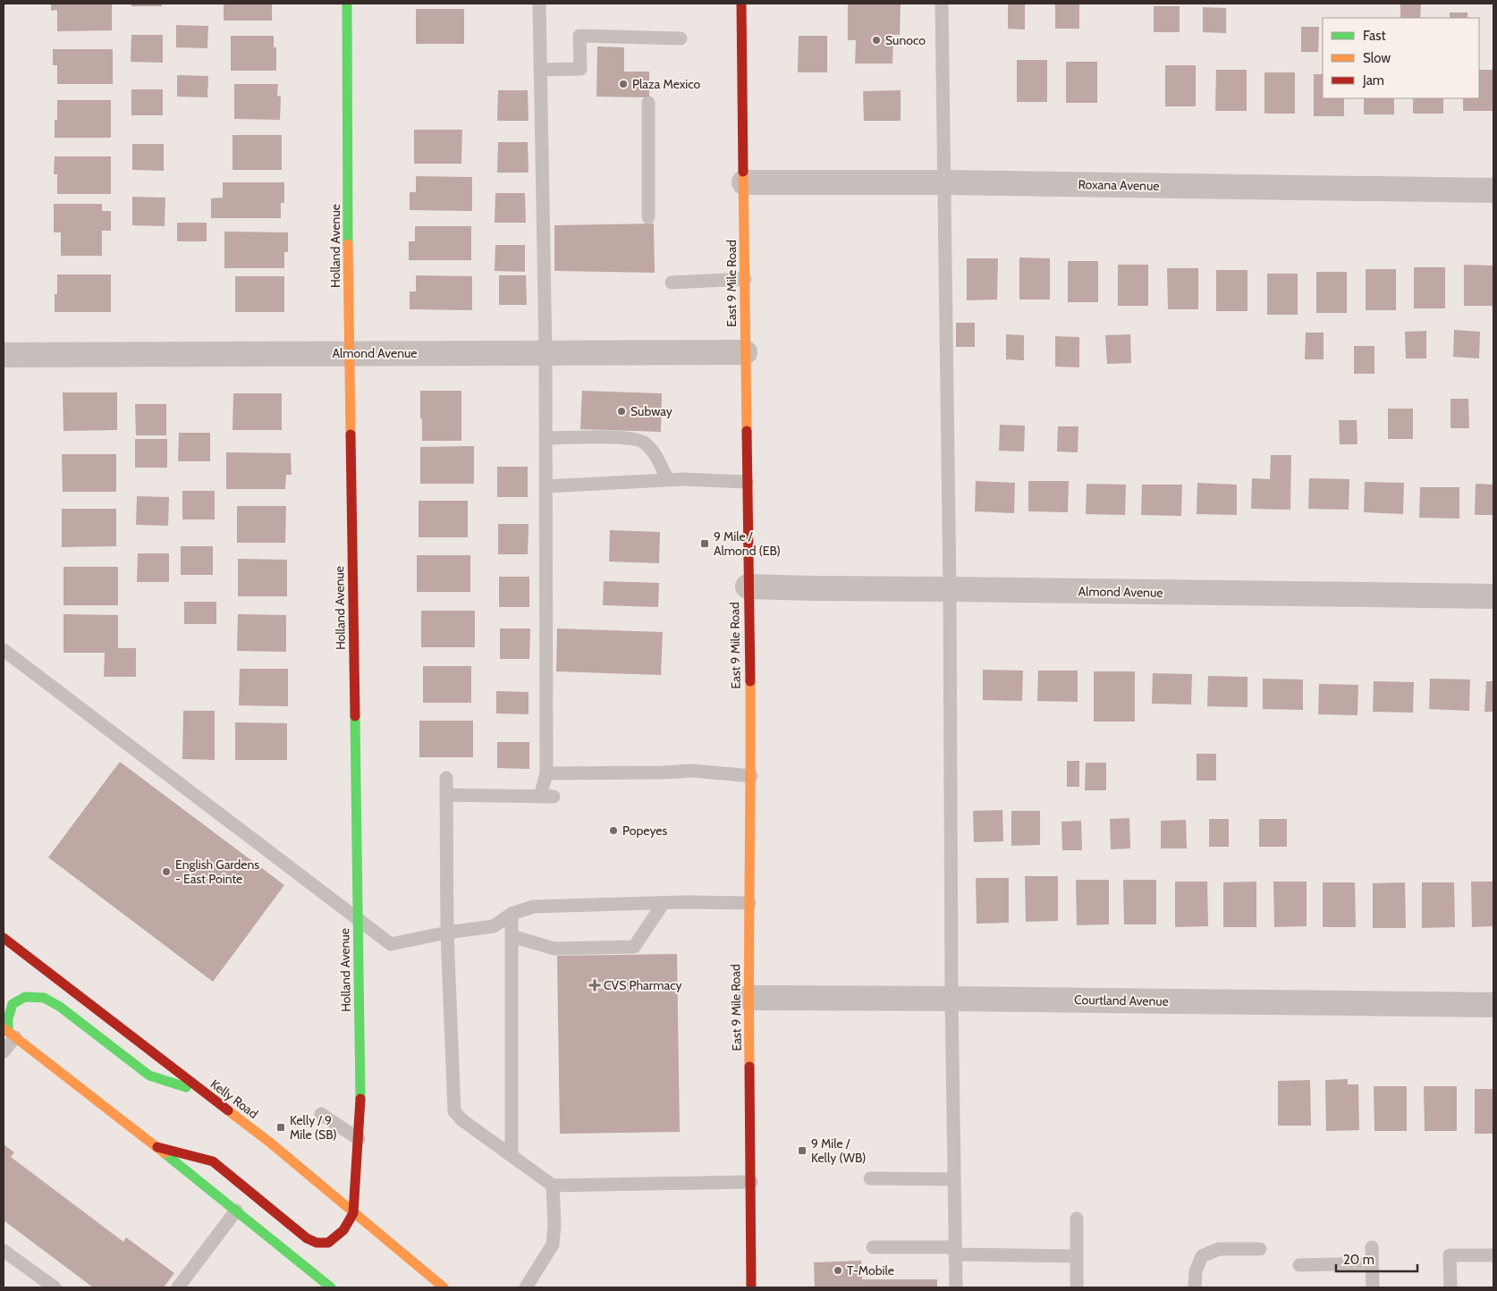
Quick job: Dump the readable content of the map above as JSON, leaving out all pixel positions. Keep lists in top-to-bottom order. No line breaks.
{"streets":{"street":["Roxana Avenue","Holland Avenue","East 9 Mile Road","Almond Avenue","Courtland Avenue","Kelly Road"]},"crossings":[["Roxana Avenue","East 9 Mile Road"],["Holland Avenue","Almond Avenue"],["Holland Avenue","Kelly Road"],["East 9 Mile Road","Almond Avenue"],["East 9 Mile Road","Courtland Avenue"]],"places":{"other":["Sunoco","Plaza Mexico","Subway","Popeyes","English Gardens - East Pointe","T-Mobile"],"transit":["9 Mile / Almond (EB)","Kelly / 9 Mile (SB)","9 Mile / Kelly (WB)"],"health":["CVS Pharmacy"]},"legend":["Fast","Slow","Jam"],"scale_bar":"20 m"}
